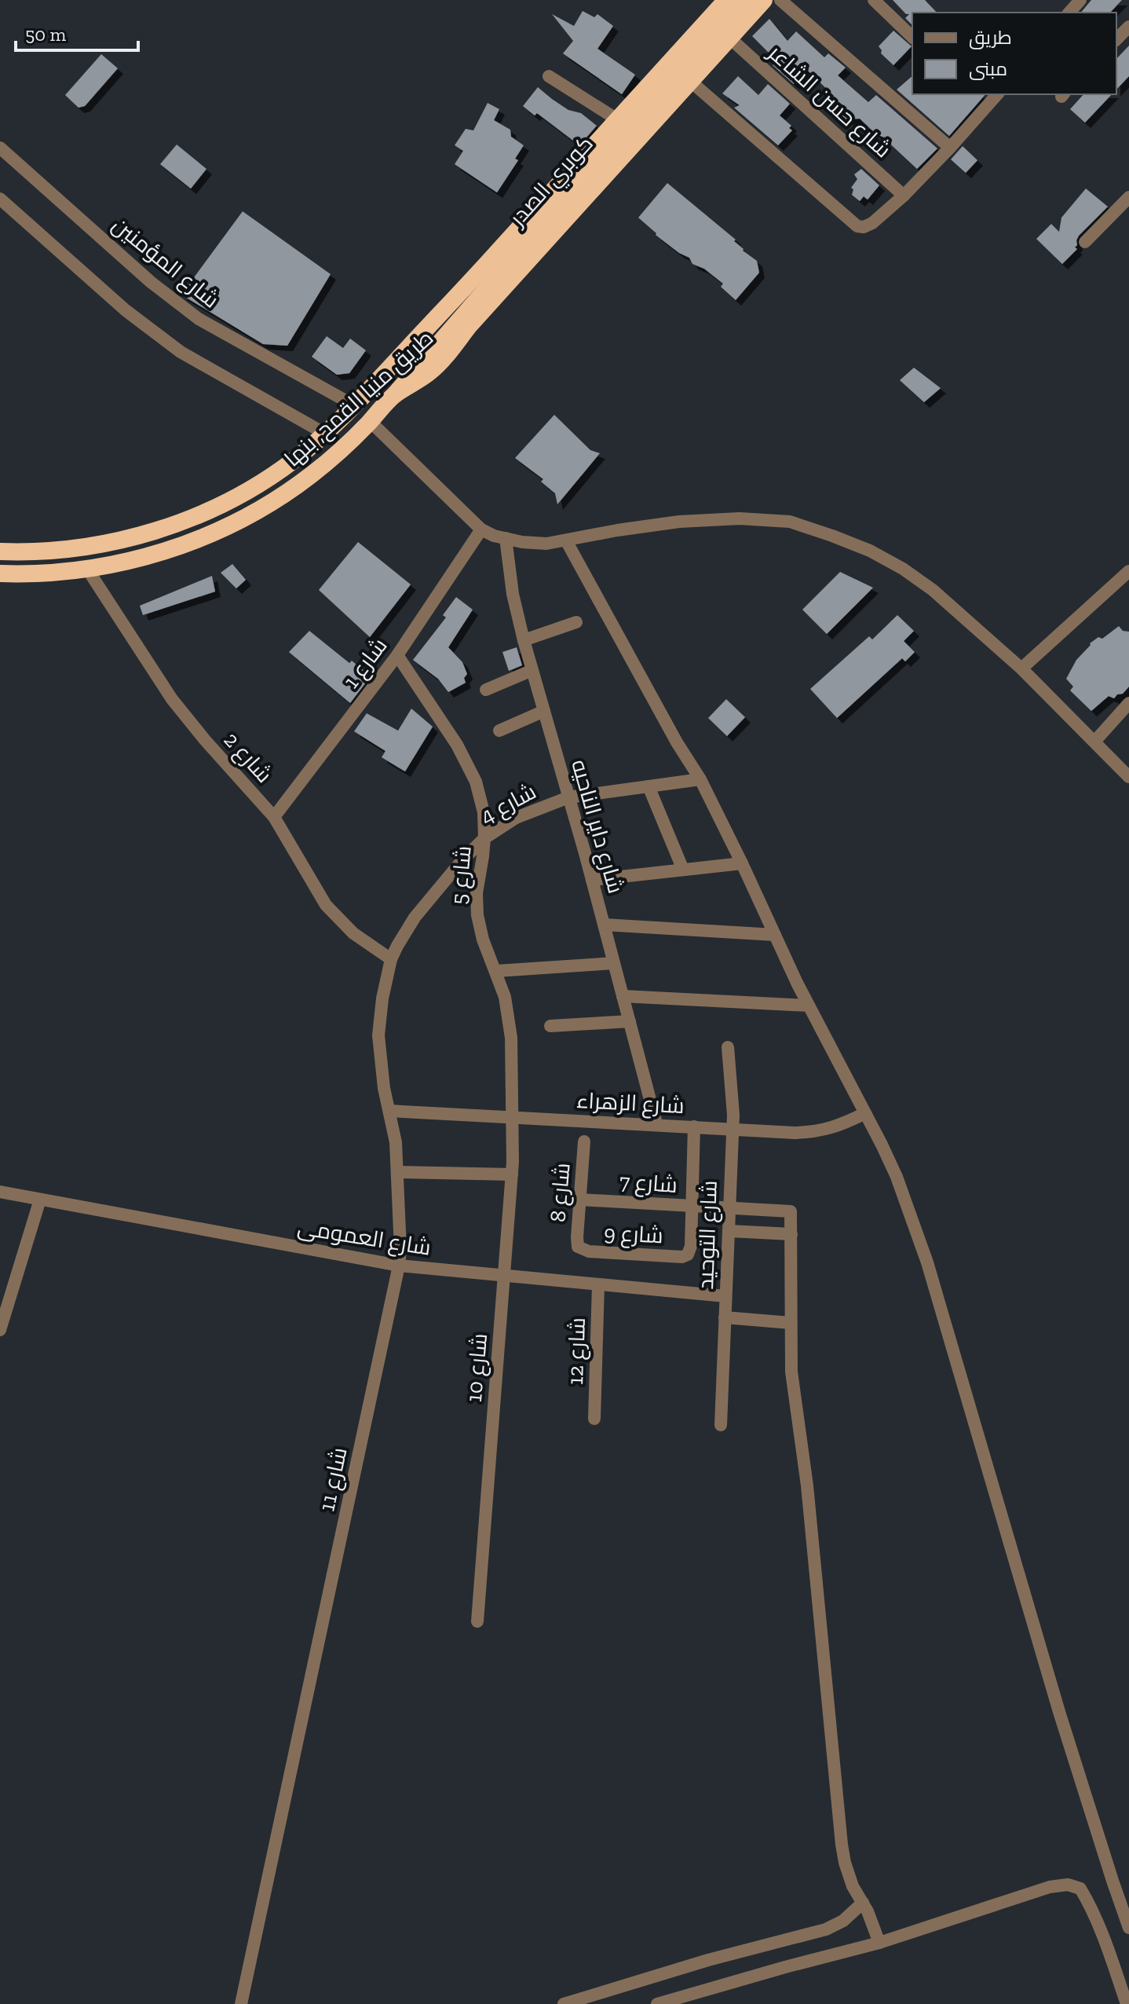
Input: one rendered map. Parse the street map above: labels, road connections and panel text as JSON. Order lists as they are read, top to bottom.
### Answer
{
  "streets": {
    "highway": ["كوبري الصدر", "طريق منيا القمح, بنها"],
    "street": [
      "شارع حسن الشاعر",
      "شارع المؤمنين",
      "شارع 1",
      "شارع 2",
      "شارع 4",
      "شارع داير الناحيه",
      "شارع 5",
      "شارع الزهراء",
      "شارع 7",
      "شارع 8",
      "شارع 9",
      "شارع التوحيد",
      "شارع العمومى",
      "شارع 12",
      "شارع 10",
      "شارع 11"
    ]
  },
  "crossings": [
    ["شارع حسن الشاعر", "طريق منيا القمح, بنها"],
    ["كوبري الصدر", "طريق منيا القمح, بنها"],
    ["شارع المؤمنين", "طريق منيا القمح, بنها"],
    ["طريق منيا القمح, بنها", "شارع 2"],
    ["شارع 1", "شارع 2"],
    ["شارع 1", "شارع 5"],
    ["شارع 2", "شارع 4"],
    ["شارع 2", "شارع 11"],
    ["شارع 4", "شارع داير الناحيه"],
    ["شارع 4", "شارع 5"],
    ["شارع 4", "شارع 11"],
    ["شارع داير الناحيه", "شارع الزهراء"],
    ["شارع 5", "شارع الزهراء"],
    ["شارع 5", "شارع 10"],
    ["شارع الزهراء", "شارع التوحيد"],
    ["شارع الزهراء", "شارع 10"],
    ["شارع الزهراء", "شارع 11"],
    ["شارع 7", "شارع 8"],
    ["شارع 7", "شارع 9"],
    ["شارع 7", "شارع التوحيد"],
    ["شارع 8", "شارع 9"],
    ["شارع التوحيد", "شارع العمومى"],
    ["شارع العمومى", "شارع 12"],
    ["شارع العمومى", "شارع 10"],
    ["شارع العمومى", "شارع 11"]
  ],
  "legend": ["طريق", "مبنى"],
  "scale_bar": "50 m"
}
